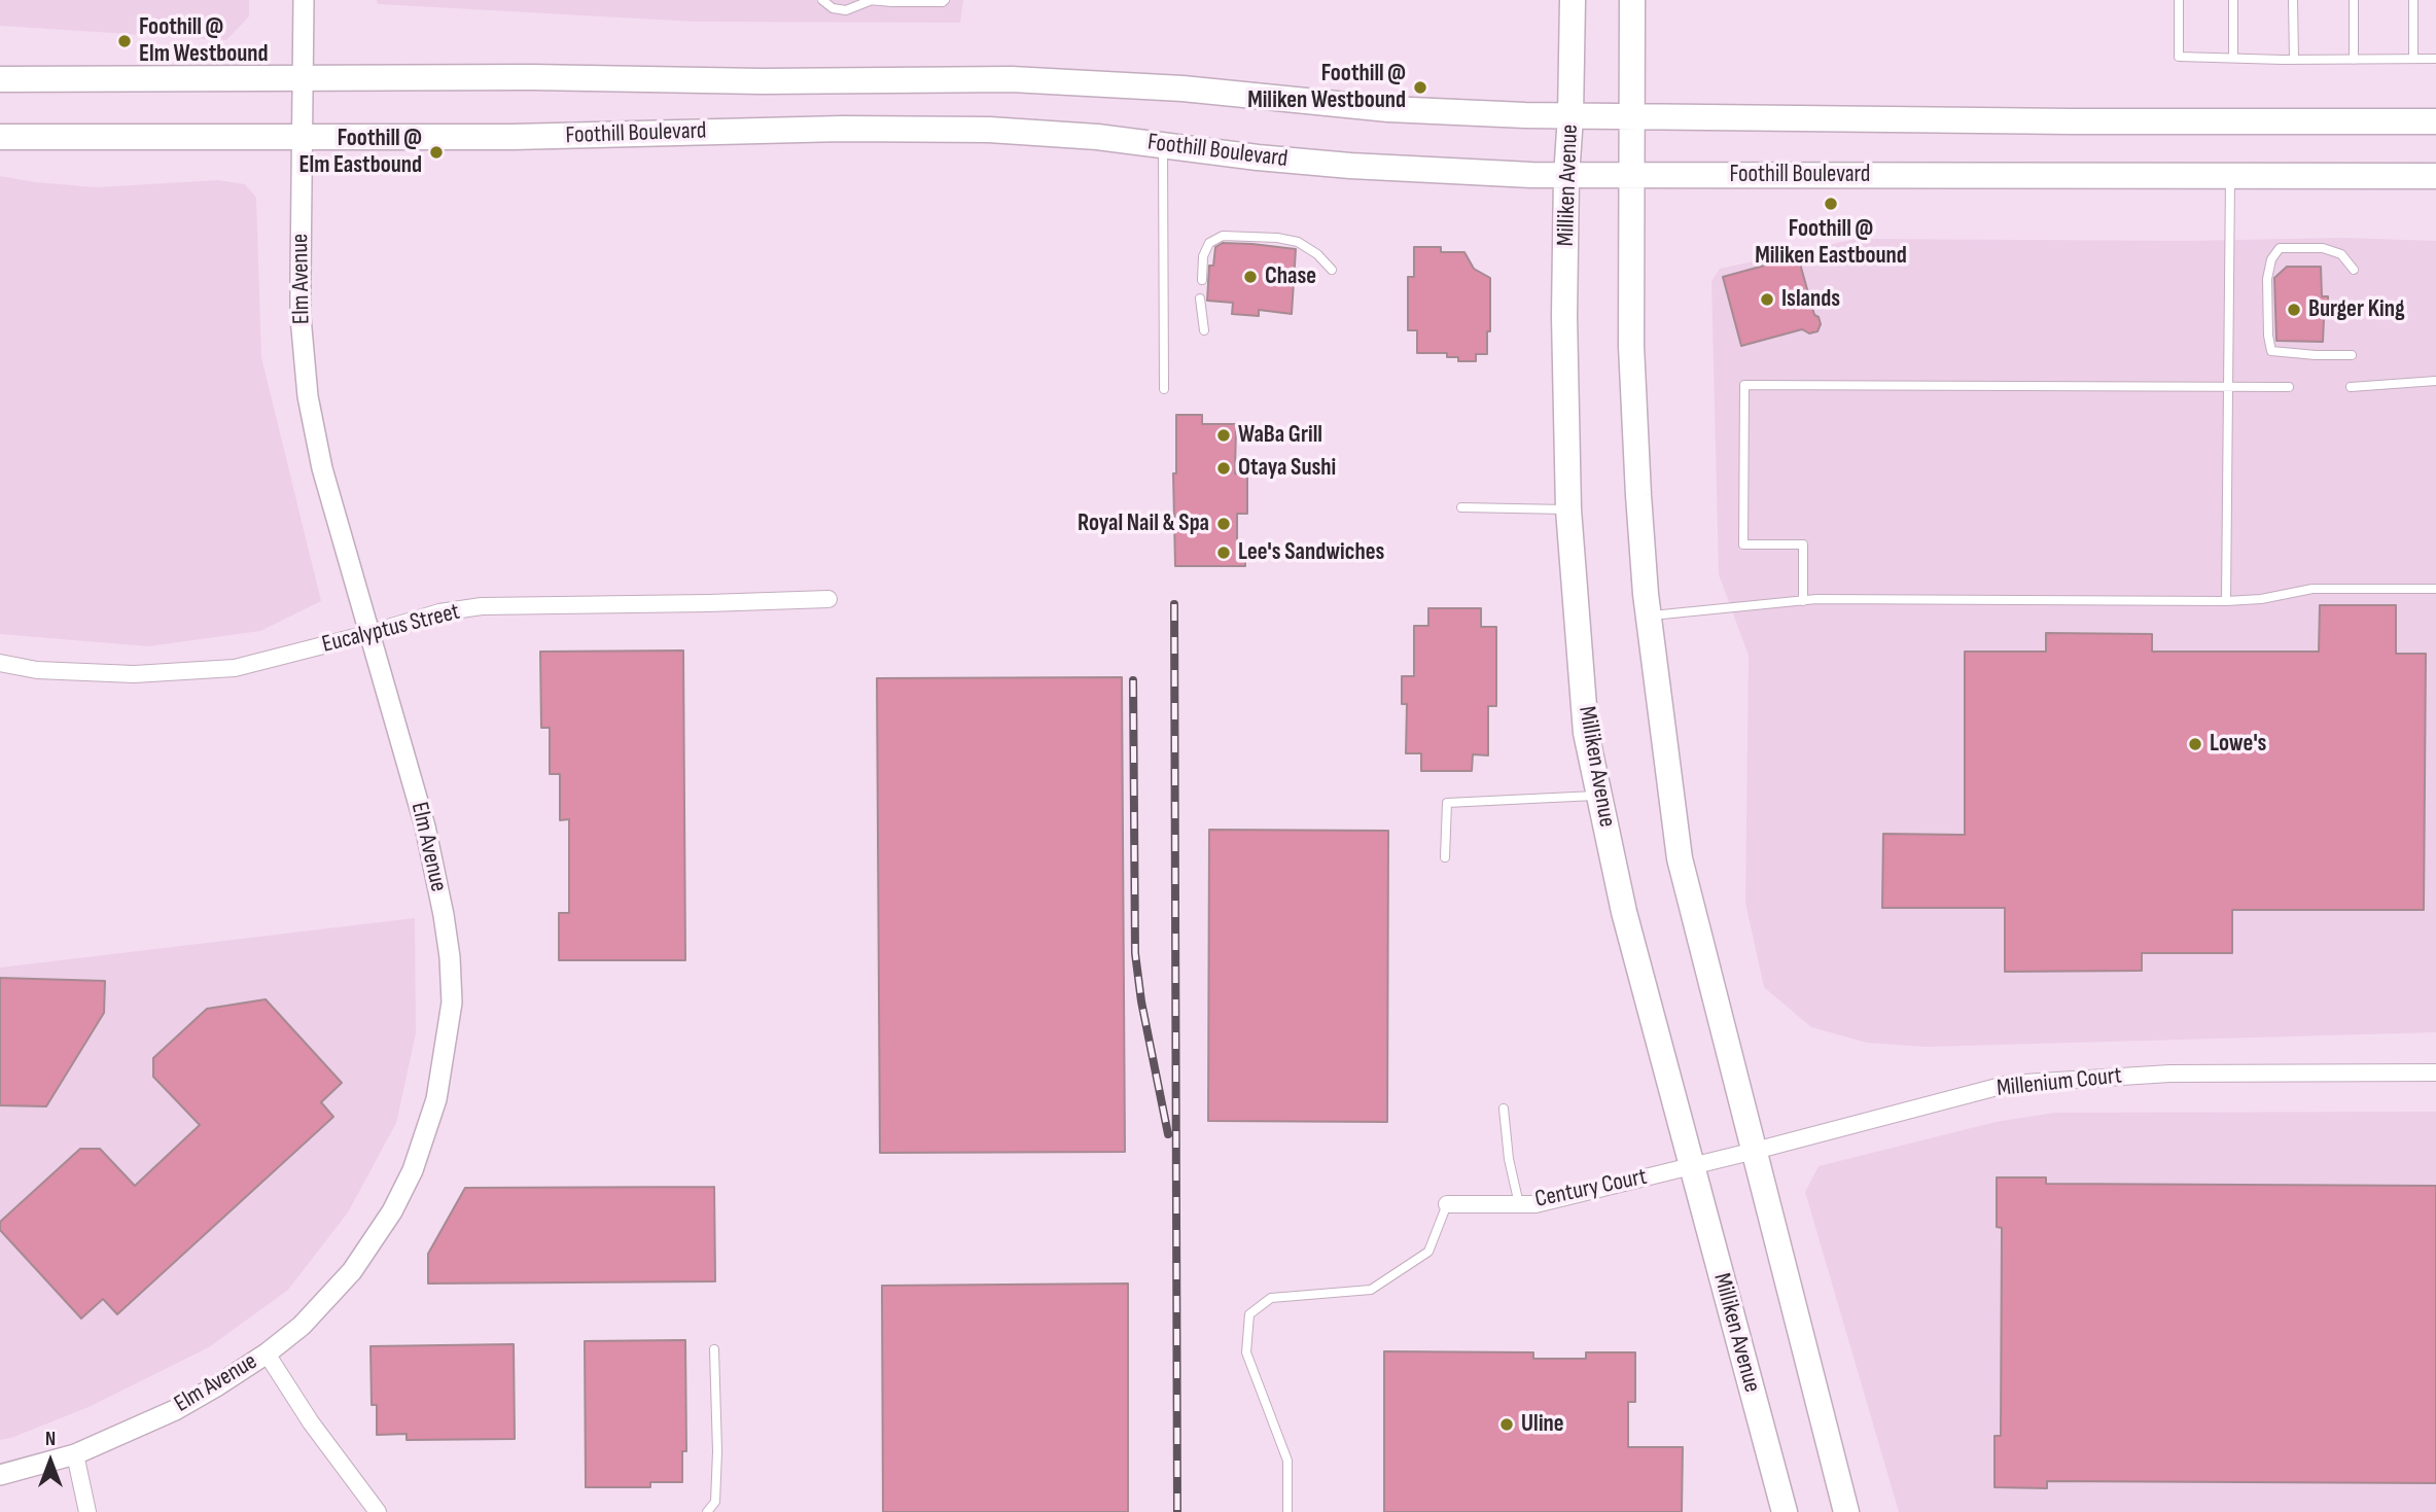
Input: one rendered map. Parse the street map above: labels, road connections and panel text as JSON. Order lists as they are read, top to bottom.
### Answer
{
  "streets": {
    "main road": ["Foothill Boulevard", "Milliken Avenue"],
    "street": [
      "Elm Avenue",
      "Eucalyptus Street",
      "Millenium Court",
      "Century Court"
    ]
  },
  "crossings": [
    ["Foothill Boulevard", "Milliken Avenue"],
    ["Foothill Boulevard", "Elm Avenue"],
    ["Milliken Avenue", "Millenium Court"],
    ["Milliken Avenue", "Century Court"],
    ["Elm Avenue", "Eucalyptus Street"],
    ["Millenium Court", "Century Court"]
  ],
  "places": [
    "Foothill @ Elm Westbound",
    "Foothill @ Miliken Westbound",
    "Foothill @ Elm Eastbound",
    "Foothill @ Miliken Eastbound",
    "Chase",
    "Islands",
    "Burger King",
    "WaBa Grill",
    "Otaya Sushi",
    "Royal Nail & Spa",
    "Lee's Sandwiches",
    "Lowe's",
    "Uline"
  ],
  "north": "top"
}
